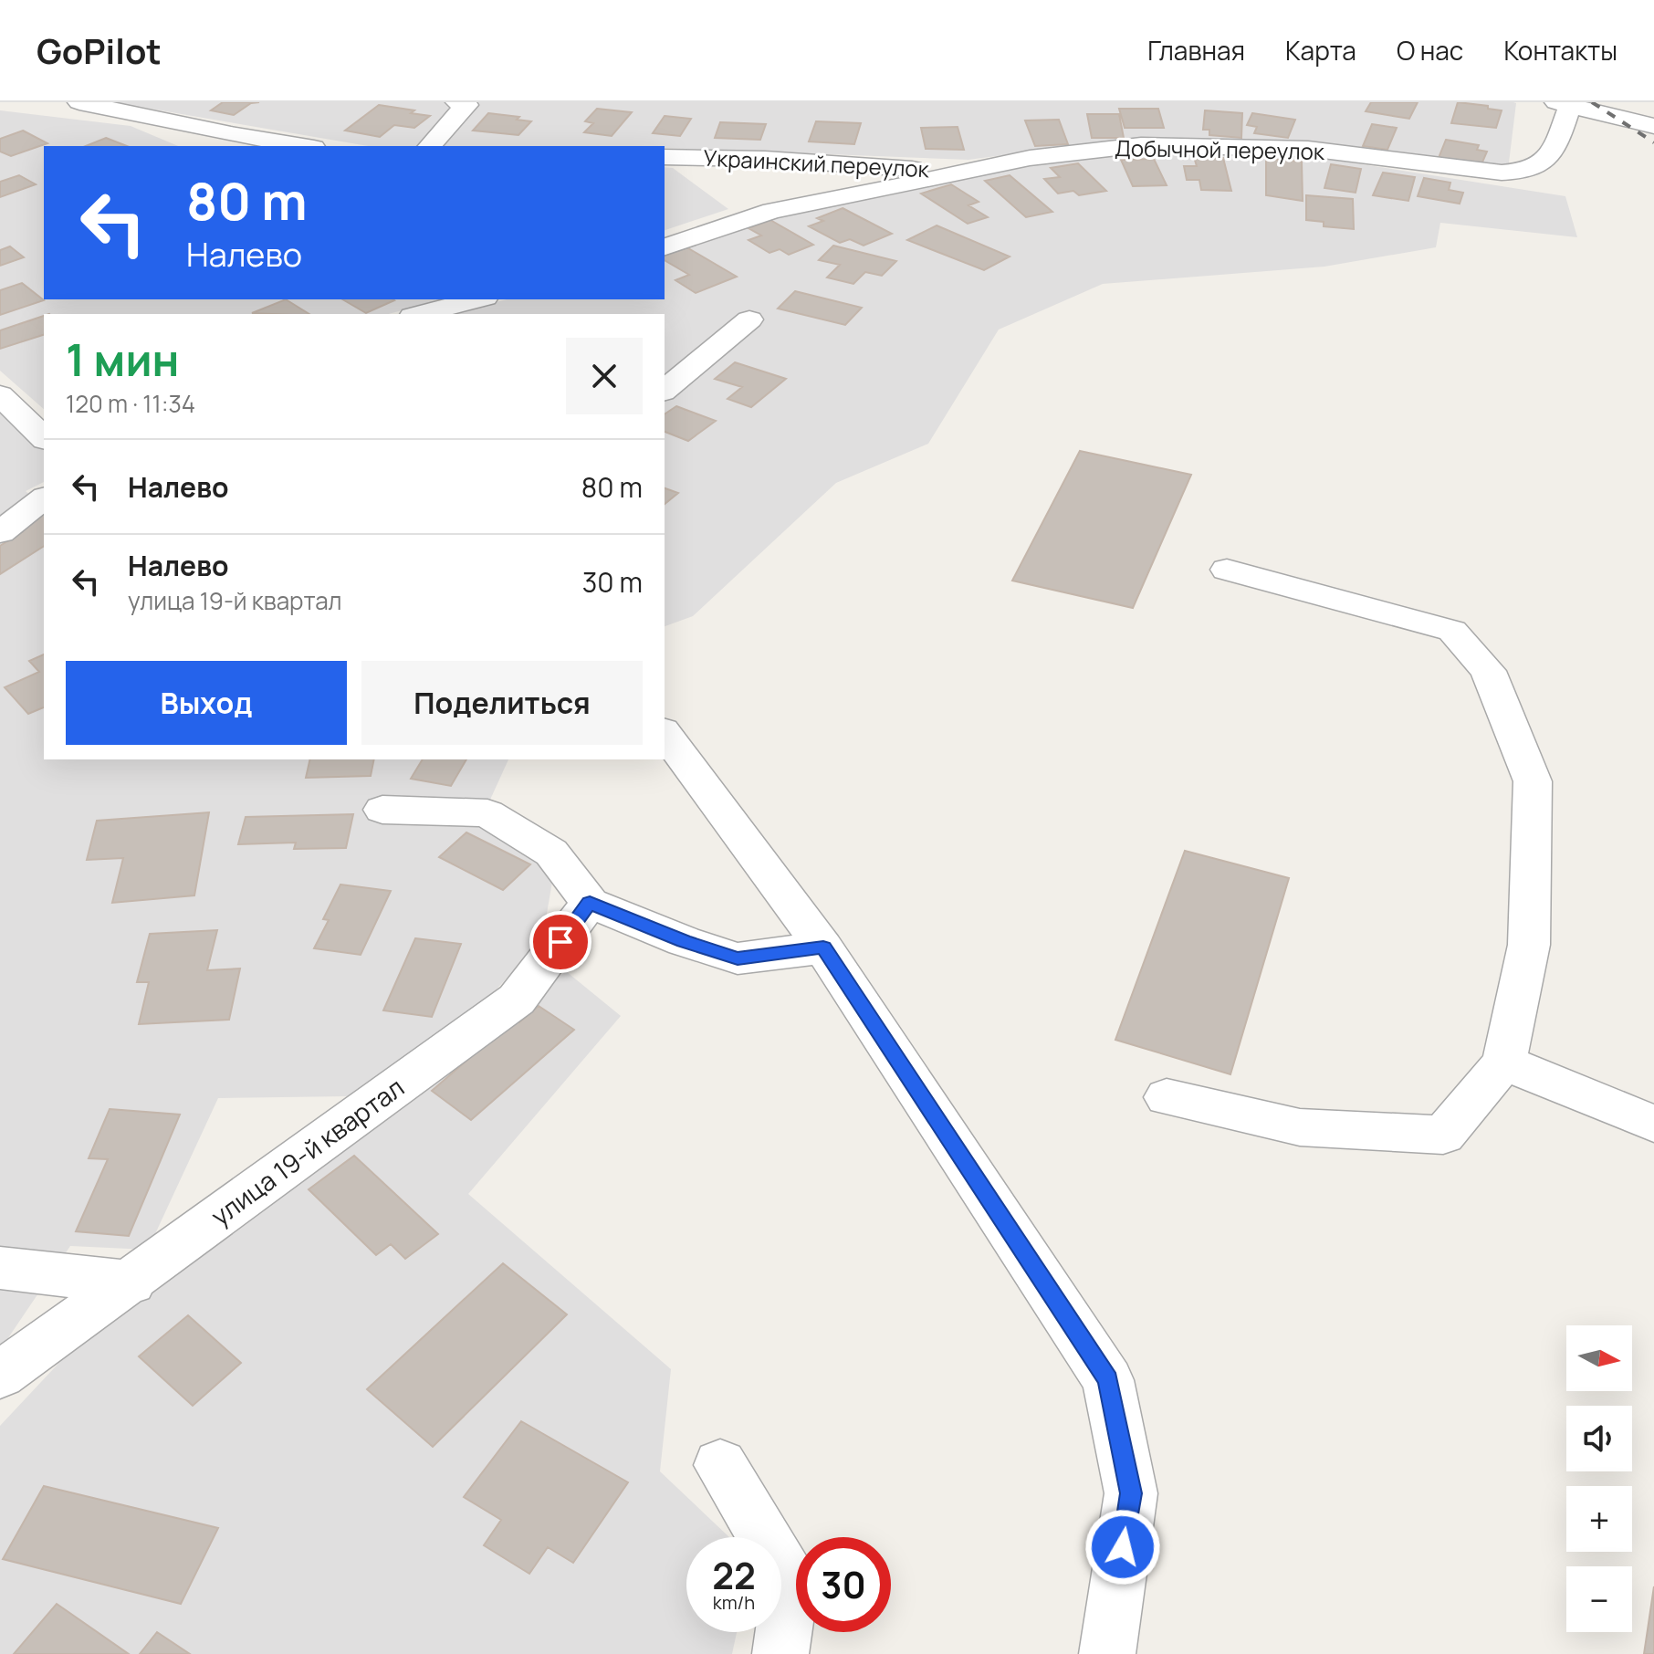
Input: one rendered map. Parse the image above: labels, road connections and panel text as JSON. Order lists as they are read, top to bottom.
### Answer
{
  "streets": {
    "street": ["Добычной переулок", "Украинский переулок", "улица 19-й квартал"]
  },
  "crossings": [
    ["Добычной переулок", "Украинский переулок"]
  ],
  "north": "right",
  "page": {
    "header": "GoPilot",
    "nav": [
      "Главная",
      "Карта",
      "О нас",
      "Контакты"
    ],
    "turn": ["80 m", "Налево"],
    "heading": ["1 мин", "120 m · 11:34"],
    "list": [
      {
        "name": "Налево",
        "value": "80 m"
      },
      {
        "name": "Налево",
        "note": "улица 19-й квартал",
        "value": "30 m"
      }
    ],
    "buttons": ["Выход", "Поделиться"],
    "map_buttons": ["+", "−"],
    "speed": "22 km/h",
    "limit": "30"
  }
}
